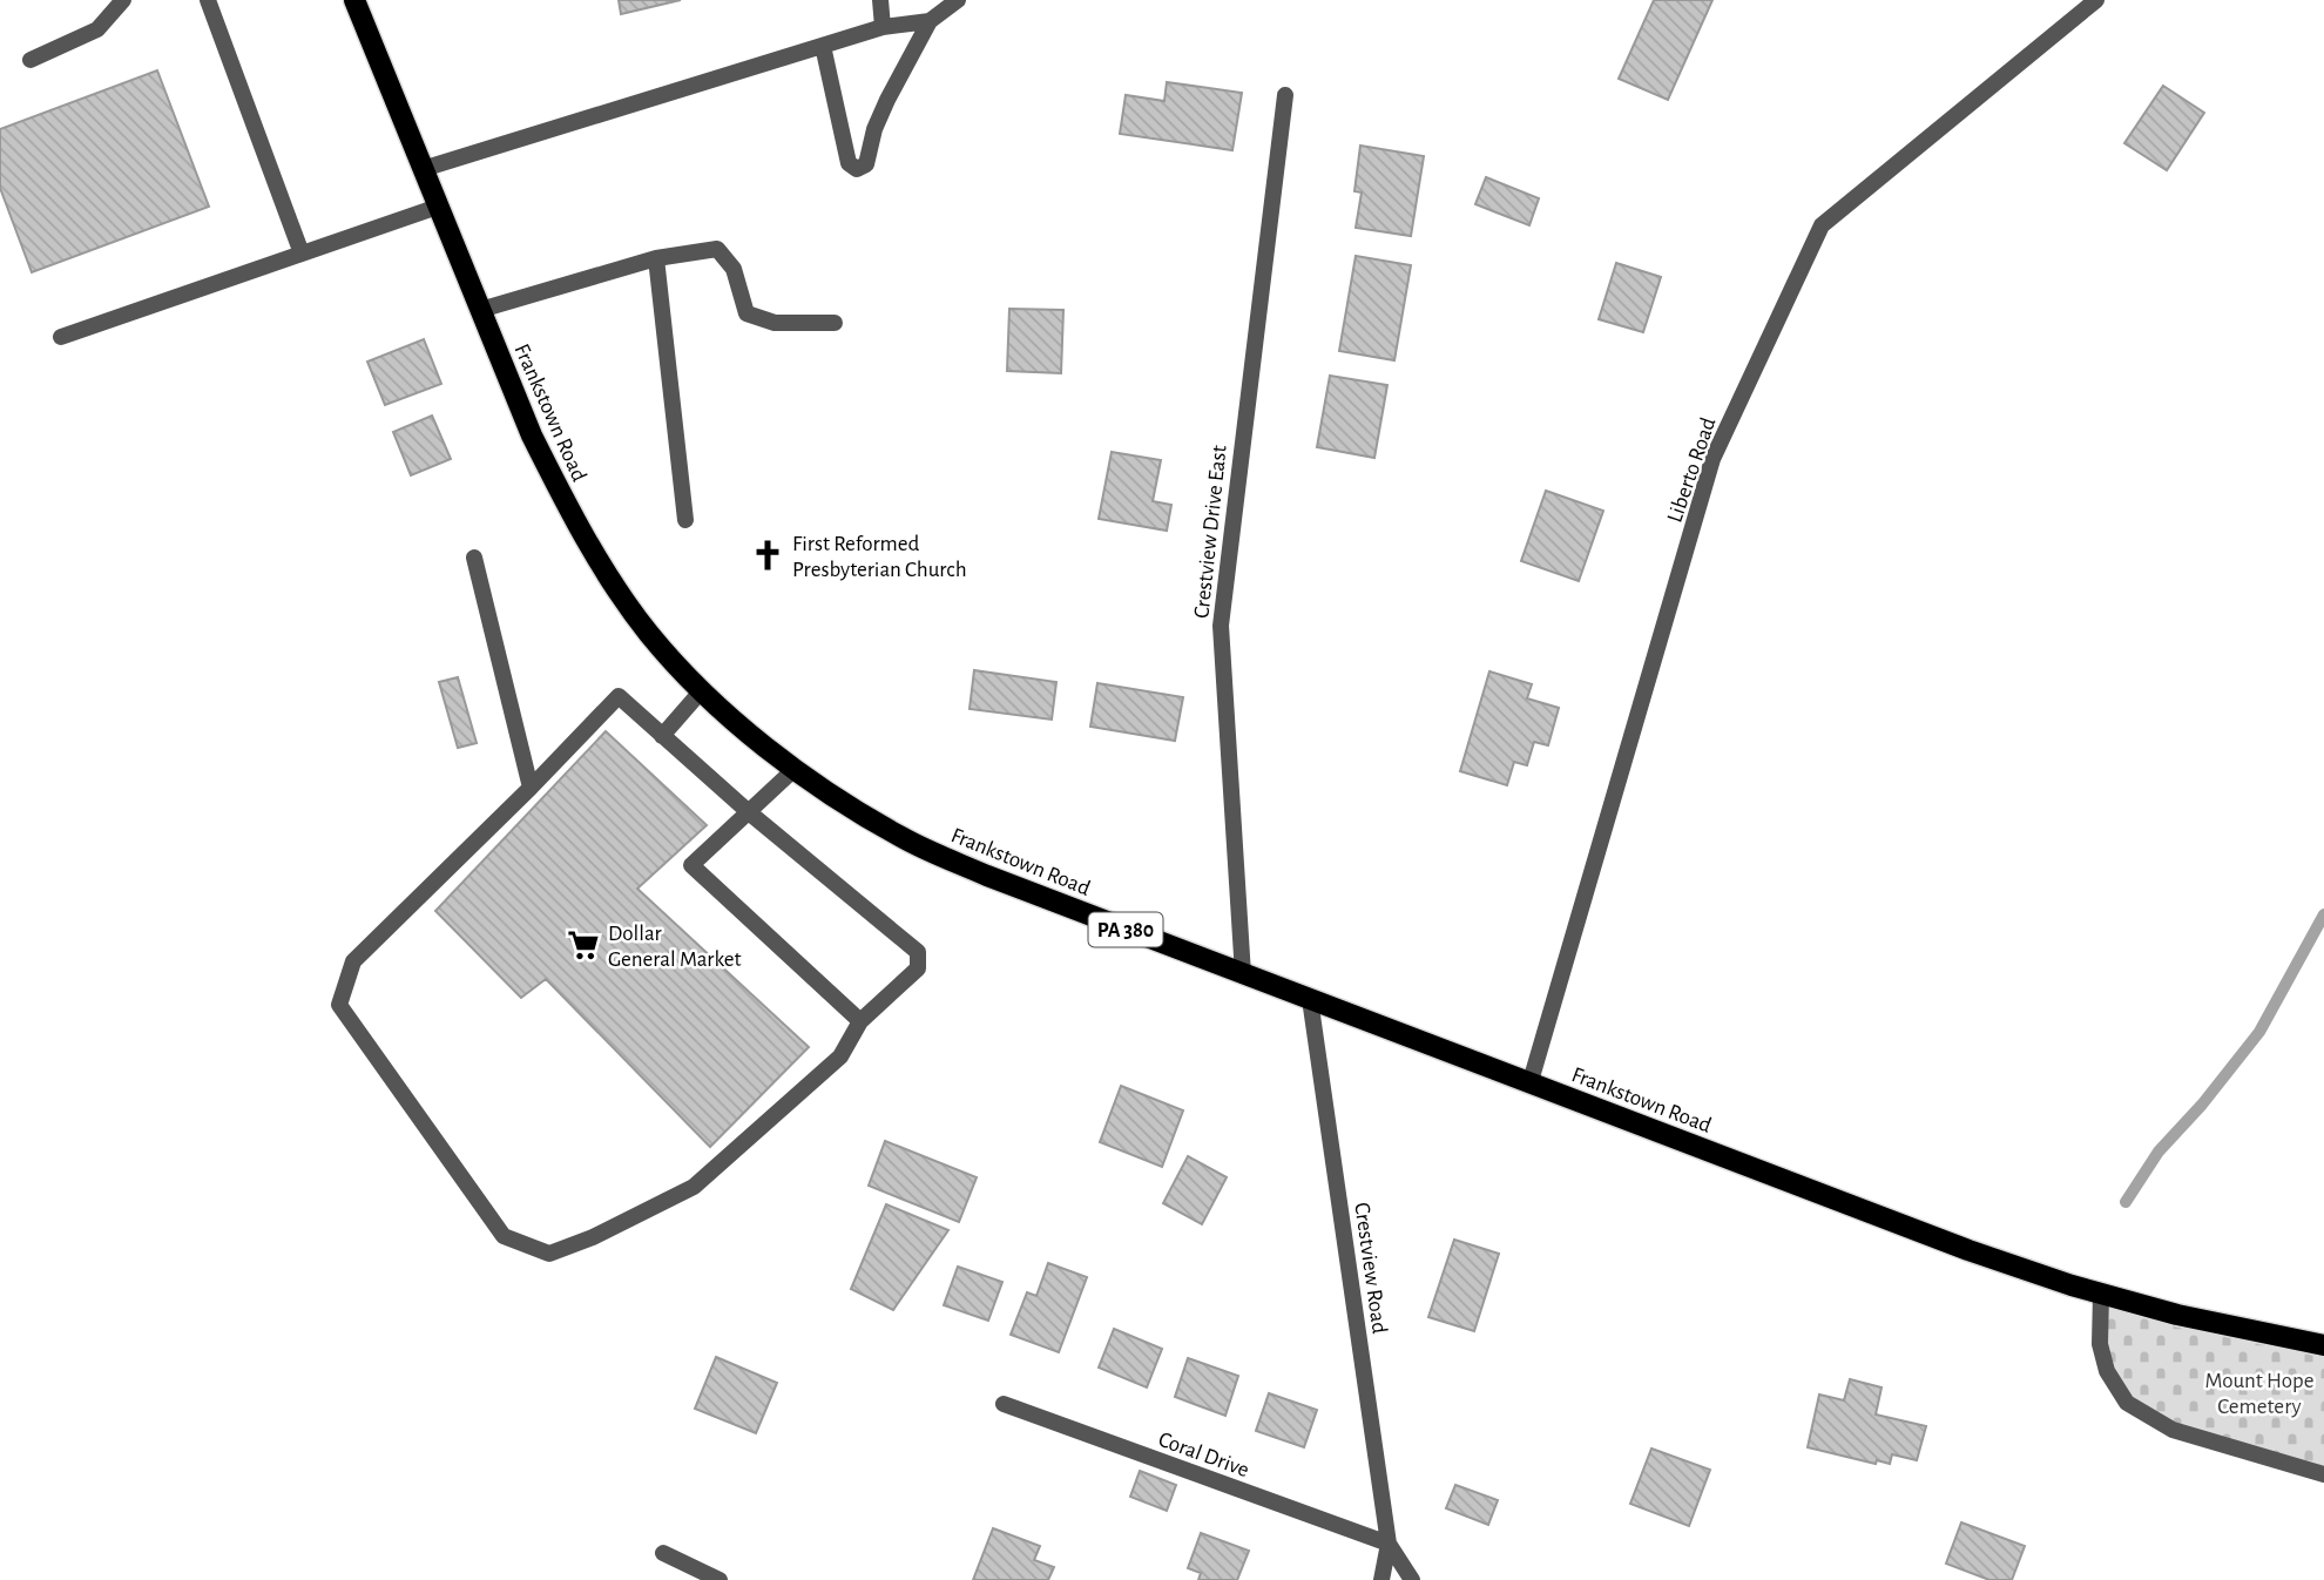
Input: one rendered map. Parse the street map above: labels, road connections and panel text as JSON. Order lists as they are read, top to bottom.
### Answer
{
  "streets": {
    "main road": ["Frankstown Road", "PA 380"],
    "street": [
      "Liberto Road",
      "Crestview Drive East",
      "Crestview Road",
      "Coral Drive"
    ]
  },
  "crossings": [
    ["Frankstown Road", "Liberto Road"],
    ["Frankstown Road", "Crestview Drive East"],
    ["Frankstown Road", "Crestview Road"],
    ["Crestview Road", "Coral Drive"]
  ],
  "parks": ["Mount Hope Cemetery"],
  "places": {
    "church": ["First Reformed Presbyterian Church"],
    "supermarket": ["Dollar General Market"]
  }
}
